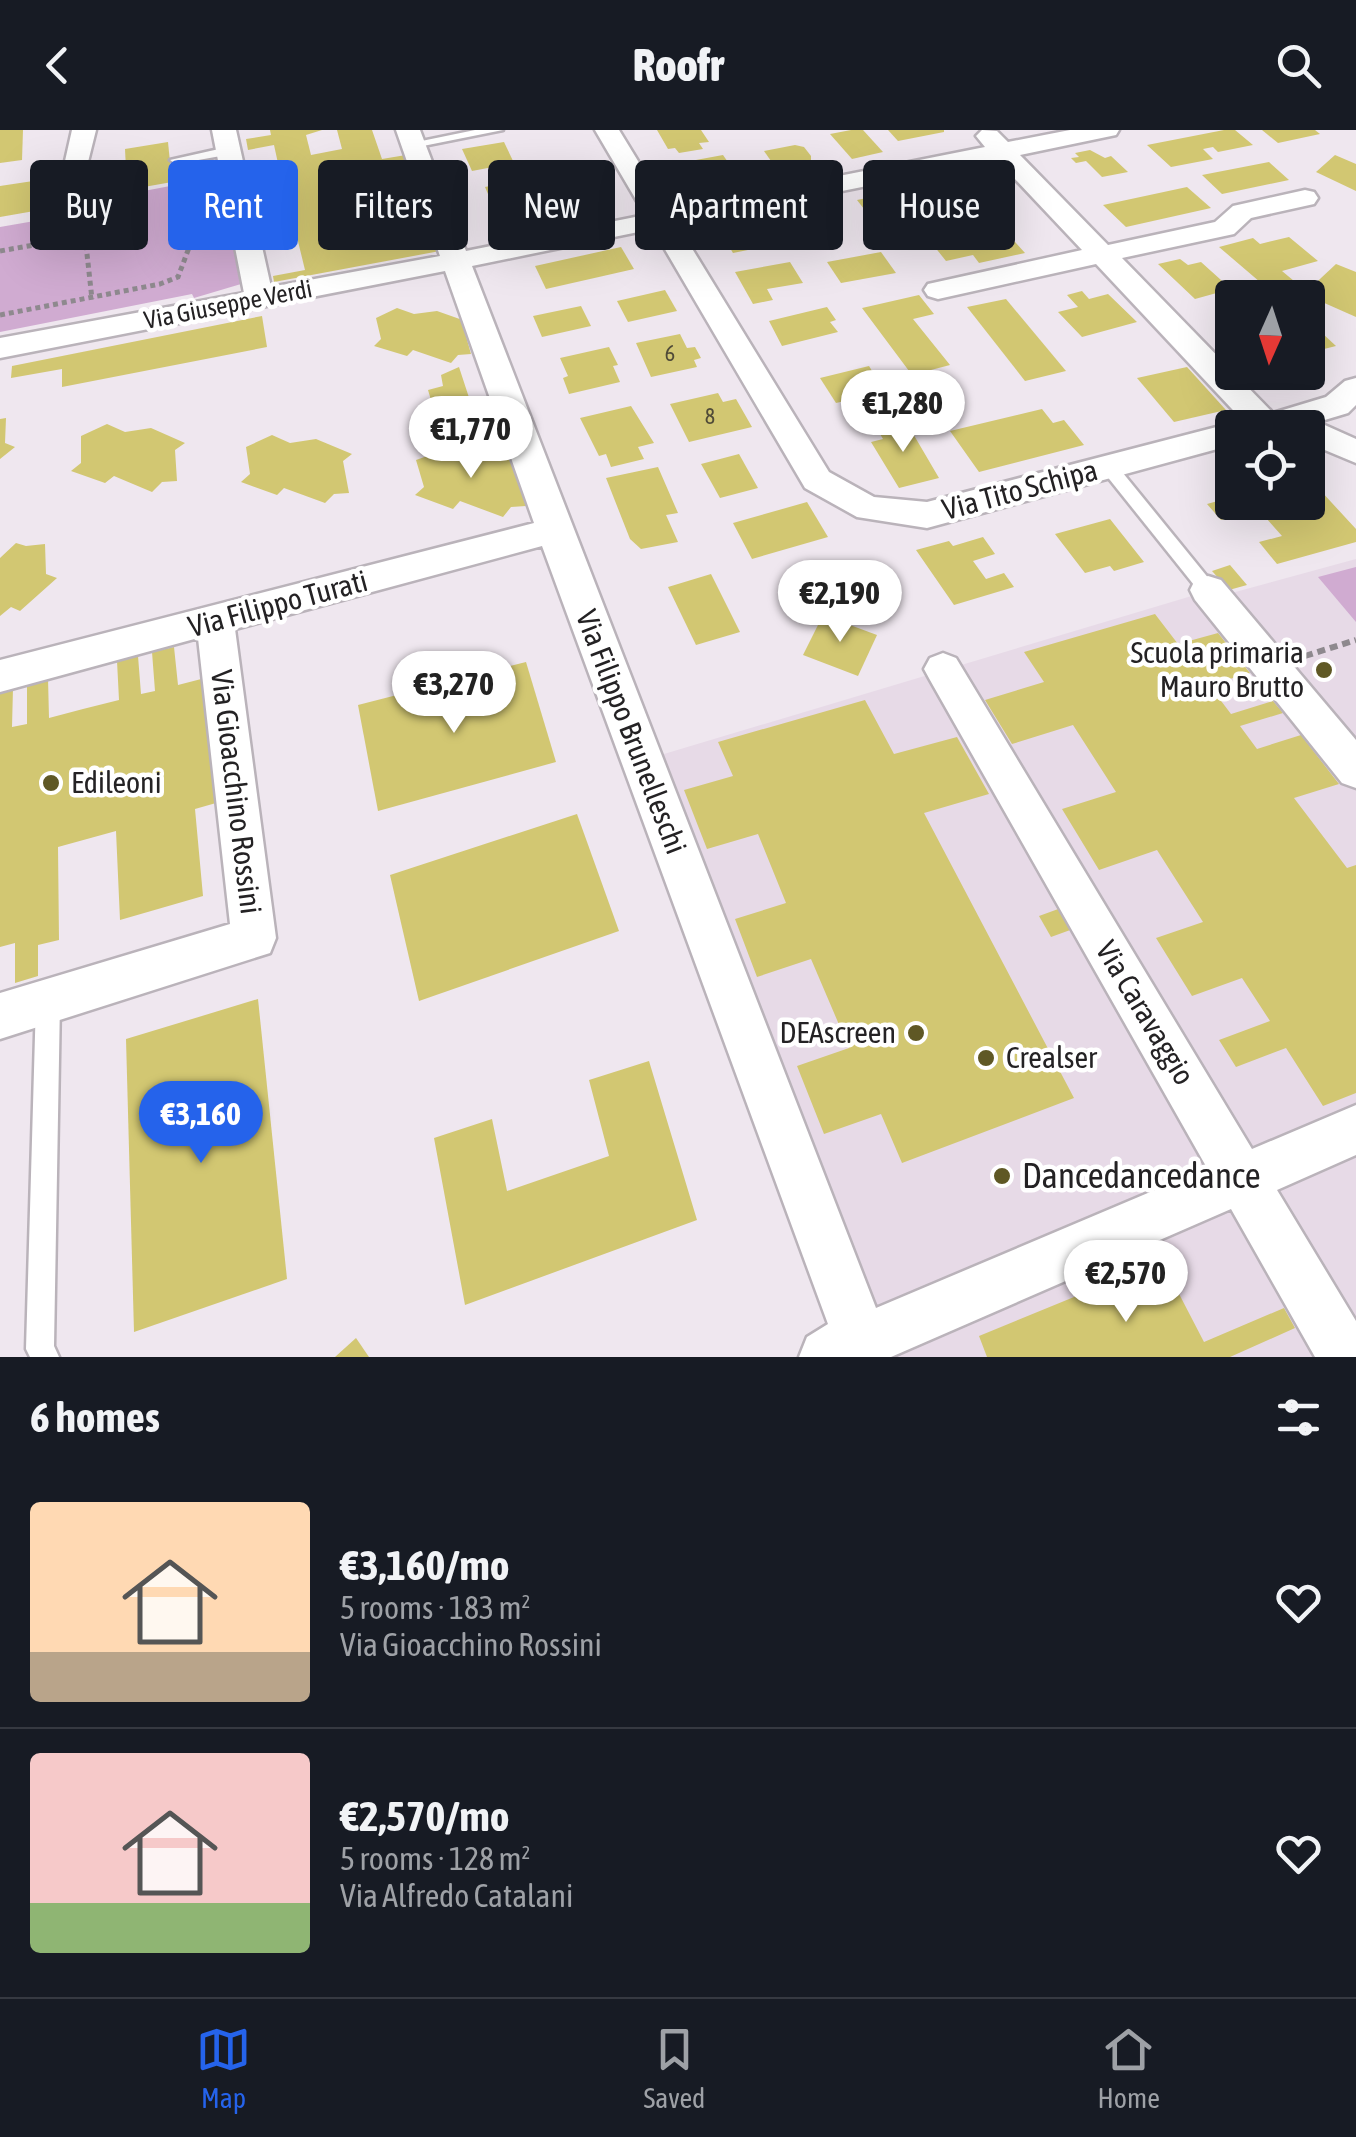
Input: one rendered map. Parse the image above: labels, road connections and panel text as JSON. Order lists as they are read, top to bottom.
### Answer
{
  "streets": {
    "street": [
      "Via Giuseppe Verdi",
      "Via Tito Schipa",
      "Via Filippo Turati",
      "Via Filippo Brunelleschi",
      "Via Gioacchino Rossini",
      "Via Caravaggio"
    ]
  },
  "crossings": [
    ["Via Giuseppe Verdi", "Via Filippo Brunelleschi"],
    ["Via Filippo Turati", "Via Filippo Brunelleschi"],
    ["Via Filippo Turati", "Via Gioacchino Rossini"]
  ],
  "places": [
    "Scuola primaria Mauro Brutto",
    "Edileoni",
    "DEAscreen",
    "Crealser",
    "Dancedancedance"
  ],
  "house_numbers": ["6", "8"],
  "north": "bottom",
  "page": {
    "header": "Roofr",
    "chip": [
      "Buy",
      "Rent",
      "Filters",
      "New",
      "Apartment",
      "House"
    ],
    "price": [
      "€1,280",
      "€1,770",
      "€2,190",
      "€3,270",
      "€3,160",
      "€2,570"
    ],
    "heading": "6 homes",
    "list": [
      {
        "name": "€3,160/mo",
        "note": "5 rooms · 183 m² · Via Gioacchino Rossini"
      },
      {
        "name": "€2,570/mo",
        "note": "5 rooms · 128 m² · Via Alfredo Catalani"
      }
    ],
    "tabs": ["Map", "Saved", "Home"]
  }
}
